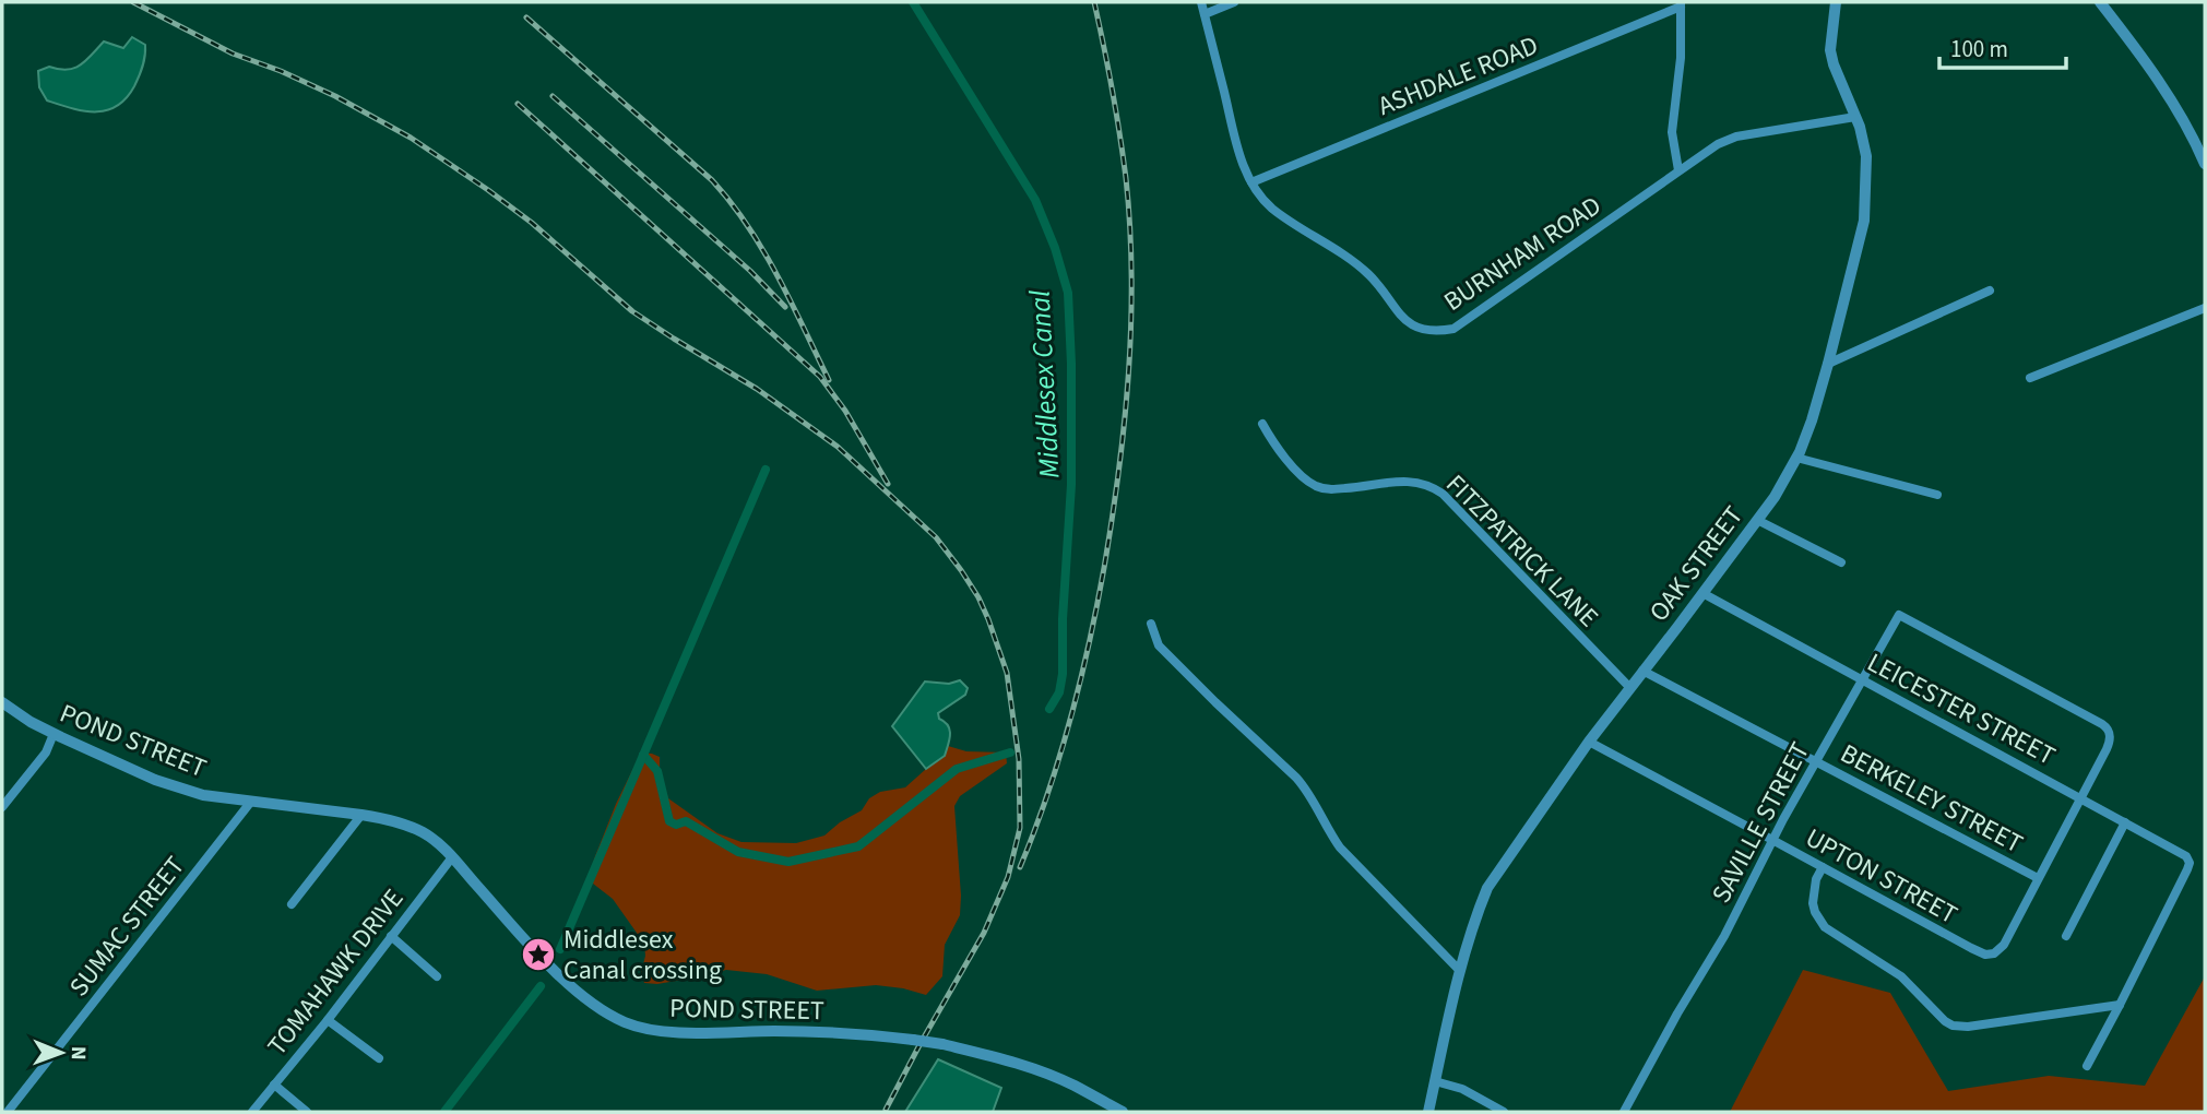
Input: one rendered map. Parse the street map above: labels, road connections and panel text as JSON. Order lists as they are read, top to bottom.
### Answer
{
  "streets": {
    "street": [
      "ASHDALE ROAD",
      "BURNHAM ROAD",
      "FITZPATRICK LANE",
      "OAK STREET",
      "LEICESTER STREET",
      "POND STREET",
      "BERKELEY STREET",
      "SAVILLE STREET",
      "UPTON STREET",
      "SUMAC STREET",
      "TOMAHAWK DRIVE"
    ]
  },
  "crossings": [
    ["ASHDALE ROAD", "BURNHAM ROAD"],
    ["BURNHAM ROAD", "OAK STREET"],
    ["FITZPATRICK LANE", "OAK STREET"],
    ["OAK STREET", "LEICESTER STREET"],
    ["OAK STREET", "BERKELEY STREET"],
    ["OAK STREET", "UPTON STREET"],
    ["LEICESTER STREET", "SAVILLE STREET"],
    ["POND STREET", "SUMAC STREET"],
    ["POND STREET", "TOMAHAWK DRIVE"],
    ["BERKELEY STREET", "SAVILLE STREET"],
    ["BERKELEY STREET", "UPTON STREET"],
    ["SAVILLE STREET", "UPTON STREET"]
  ],
  "water": ["Middlesex Canal"],
  "places": {
    "place": ["Middlesex Canal crossing"]
  },
  "scale_bar": "100 m",
  "north": "right"
}
